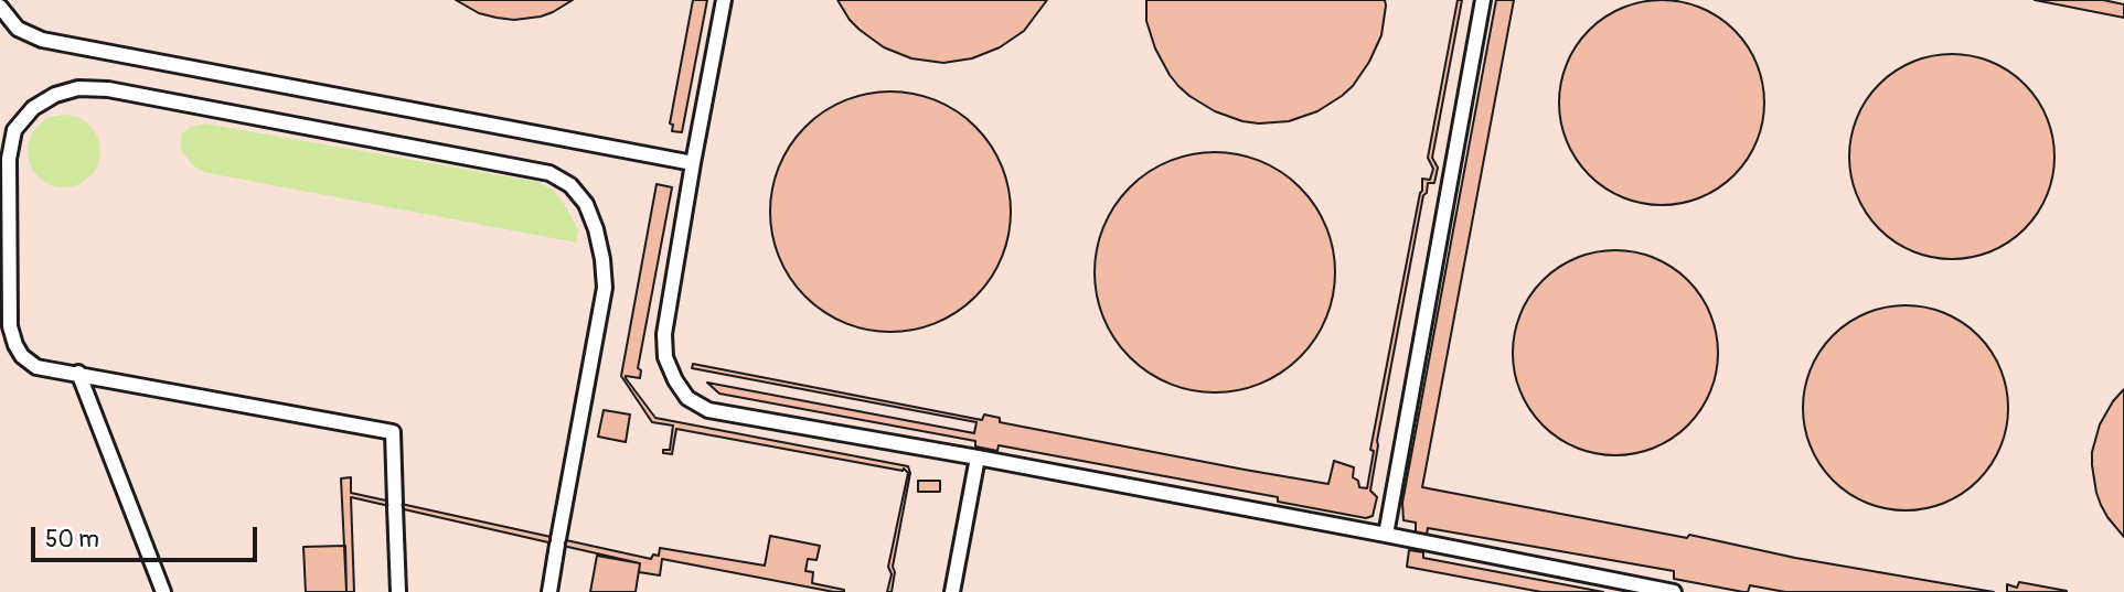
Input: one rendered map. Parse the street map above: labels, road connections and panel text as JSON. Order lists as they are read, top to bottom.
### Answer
{
  "scale_bar": "50 m"
}
